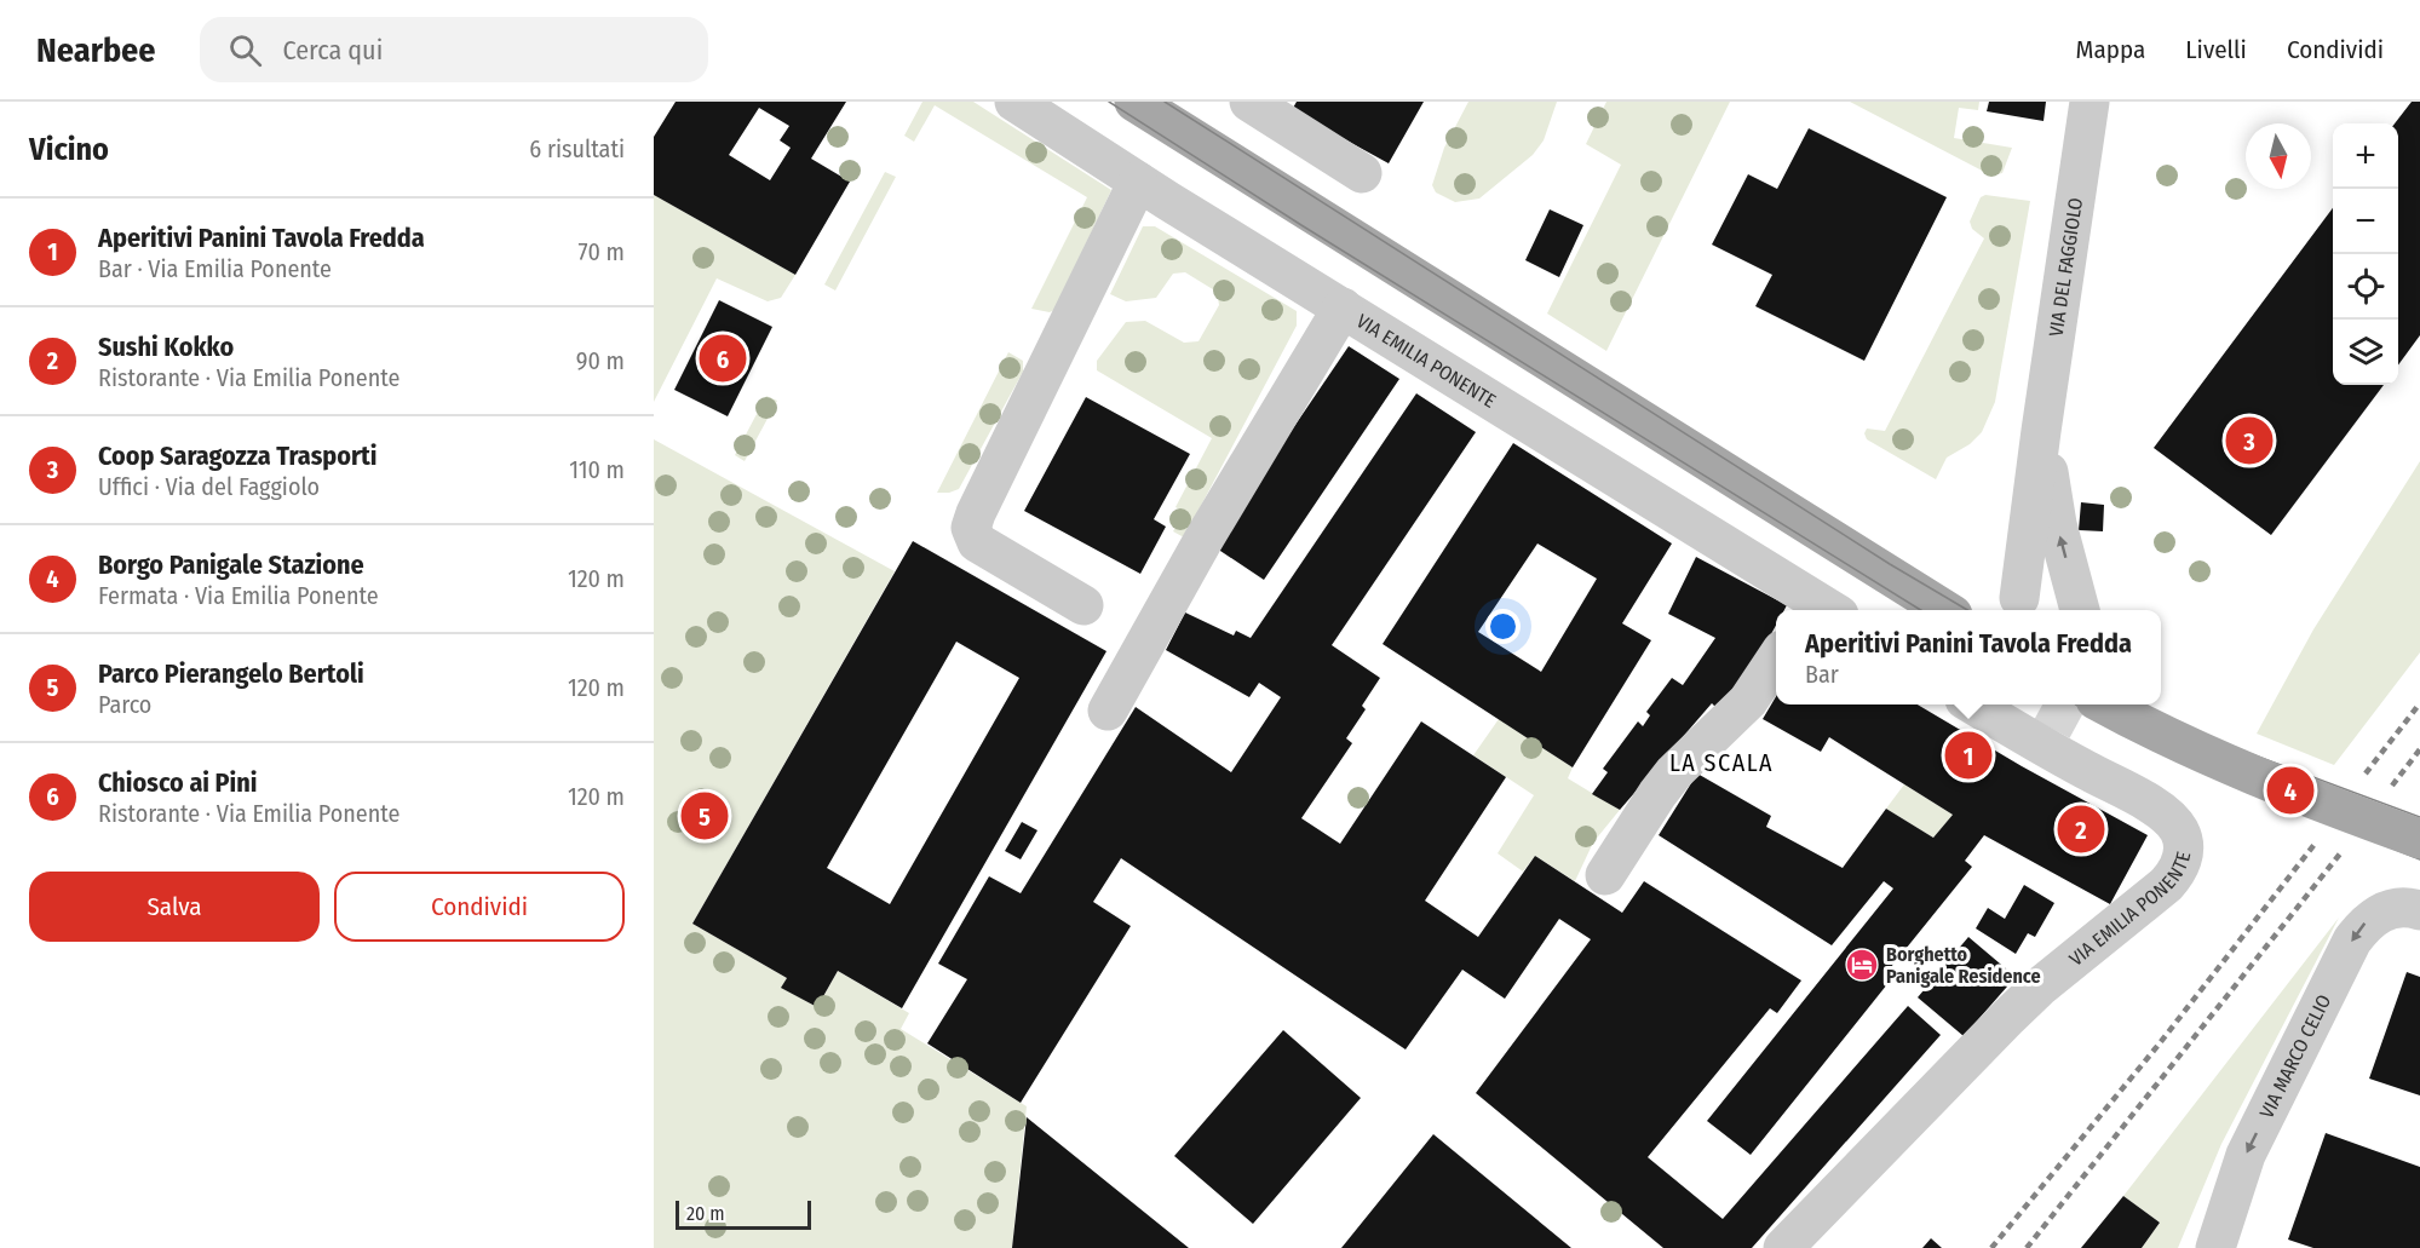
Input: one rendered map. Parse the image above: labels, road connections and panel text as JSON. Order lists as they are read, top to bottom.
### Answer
{
  "streets": {
    "street": ["VIA DEL FAGGIOLO", "VIA EMILIA PONENTE", "VIA MARCO CELIO"]
  },
  "one_way": ["VIA MARCO CELIO"],
  "districts": ["LA SCALA"],
  "places": {
    "hotel": ["Borghetto Panigale Residence"]
  },
  "scale_bar": "20 m",
  "north": "bottom",
  "page": {
    "header": "Nearbee",
    "search": "Cerca qui",
    "nav": ["Mappa", "Livelli", "Condividi"],
    "heading": ["Vicino", "6 risultati"],
    "map_buttons": ["+", "−"],
    "list": [
      {
        "mark": "1",
        "name": "Aperitivi Panini Tavola Fredda",
        "note": "Bar · Via Emilia Ponente",
        "value": "70 m"
      },
      {
        "mark": "2",
        "name": "Sushi Kokko",
        "note": "Ristorante · Via Emilia Ponente",
        "value": "90 m"
      },
      {
        "mark": "3",
        "name": "Coop Saragozza Trasporti",
        "note": "Uffici · Via del Faggiolo",
        "value": "110 m"
      },
      {
        "mark": "4",
        "name": "Borgo Panigale Stazione",
        "note": "Fermata · Via Emilia Ponente",
        "value": "120 m"
      },
      {
        "mark": "5",
        "name": "Parco Pierangelo Bertoli",
        "note": "Parco",
        "value": "120 m"
      },
      {
        "mark": "6",
        "name": "Chiosco ai Pini",
        "note": "Ristorante · Via Emilia Ponente",
        "value": "120 m"
      }
    ],
    "pins": [
      "6",
      "3",
      "1",
      "4",
      "5",
      "2"
    ],
    "popup": ["Aperitivi Panini Tavola Fredda", "Bar"],
    "buttons": ["Salva", "Condividi"],
    "scale": "20 m"
  }
}
